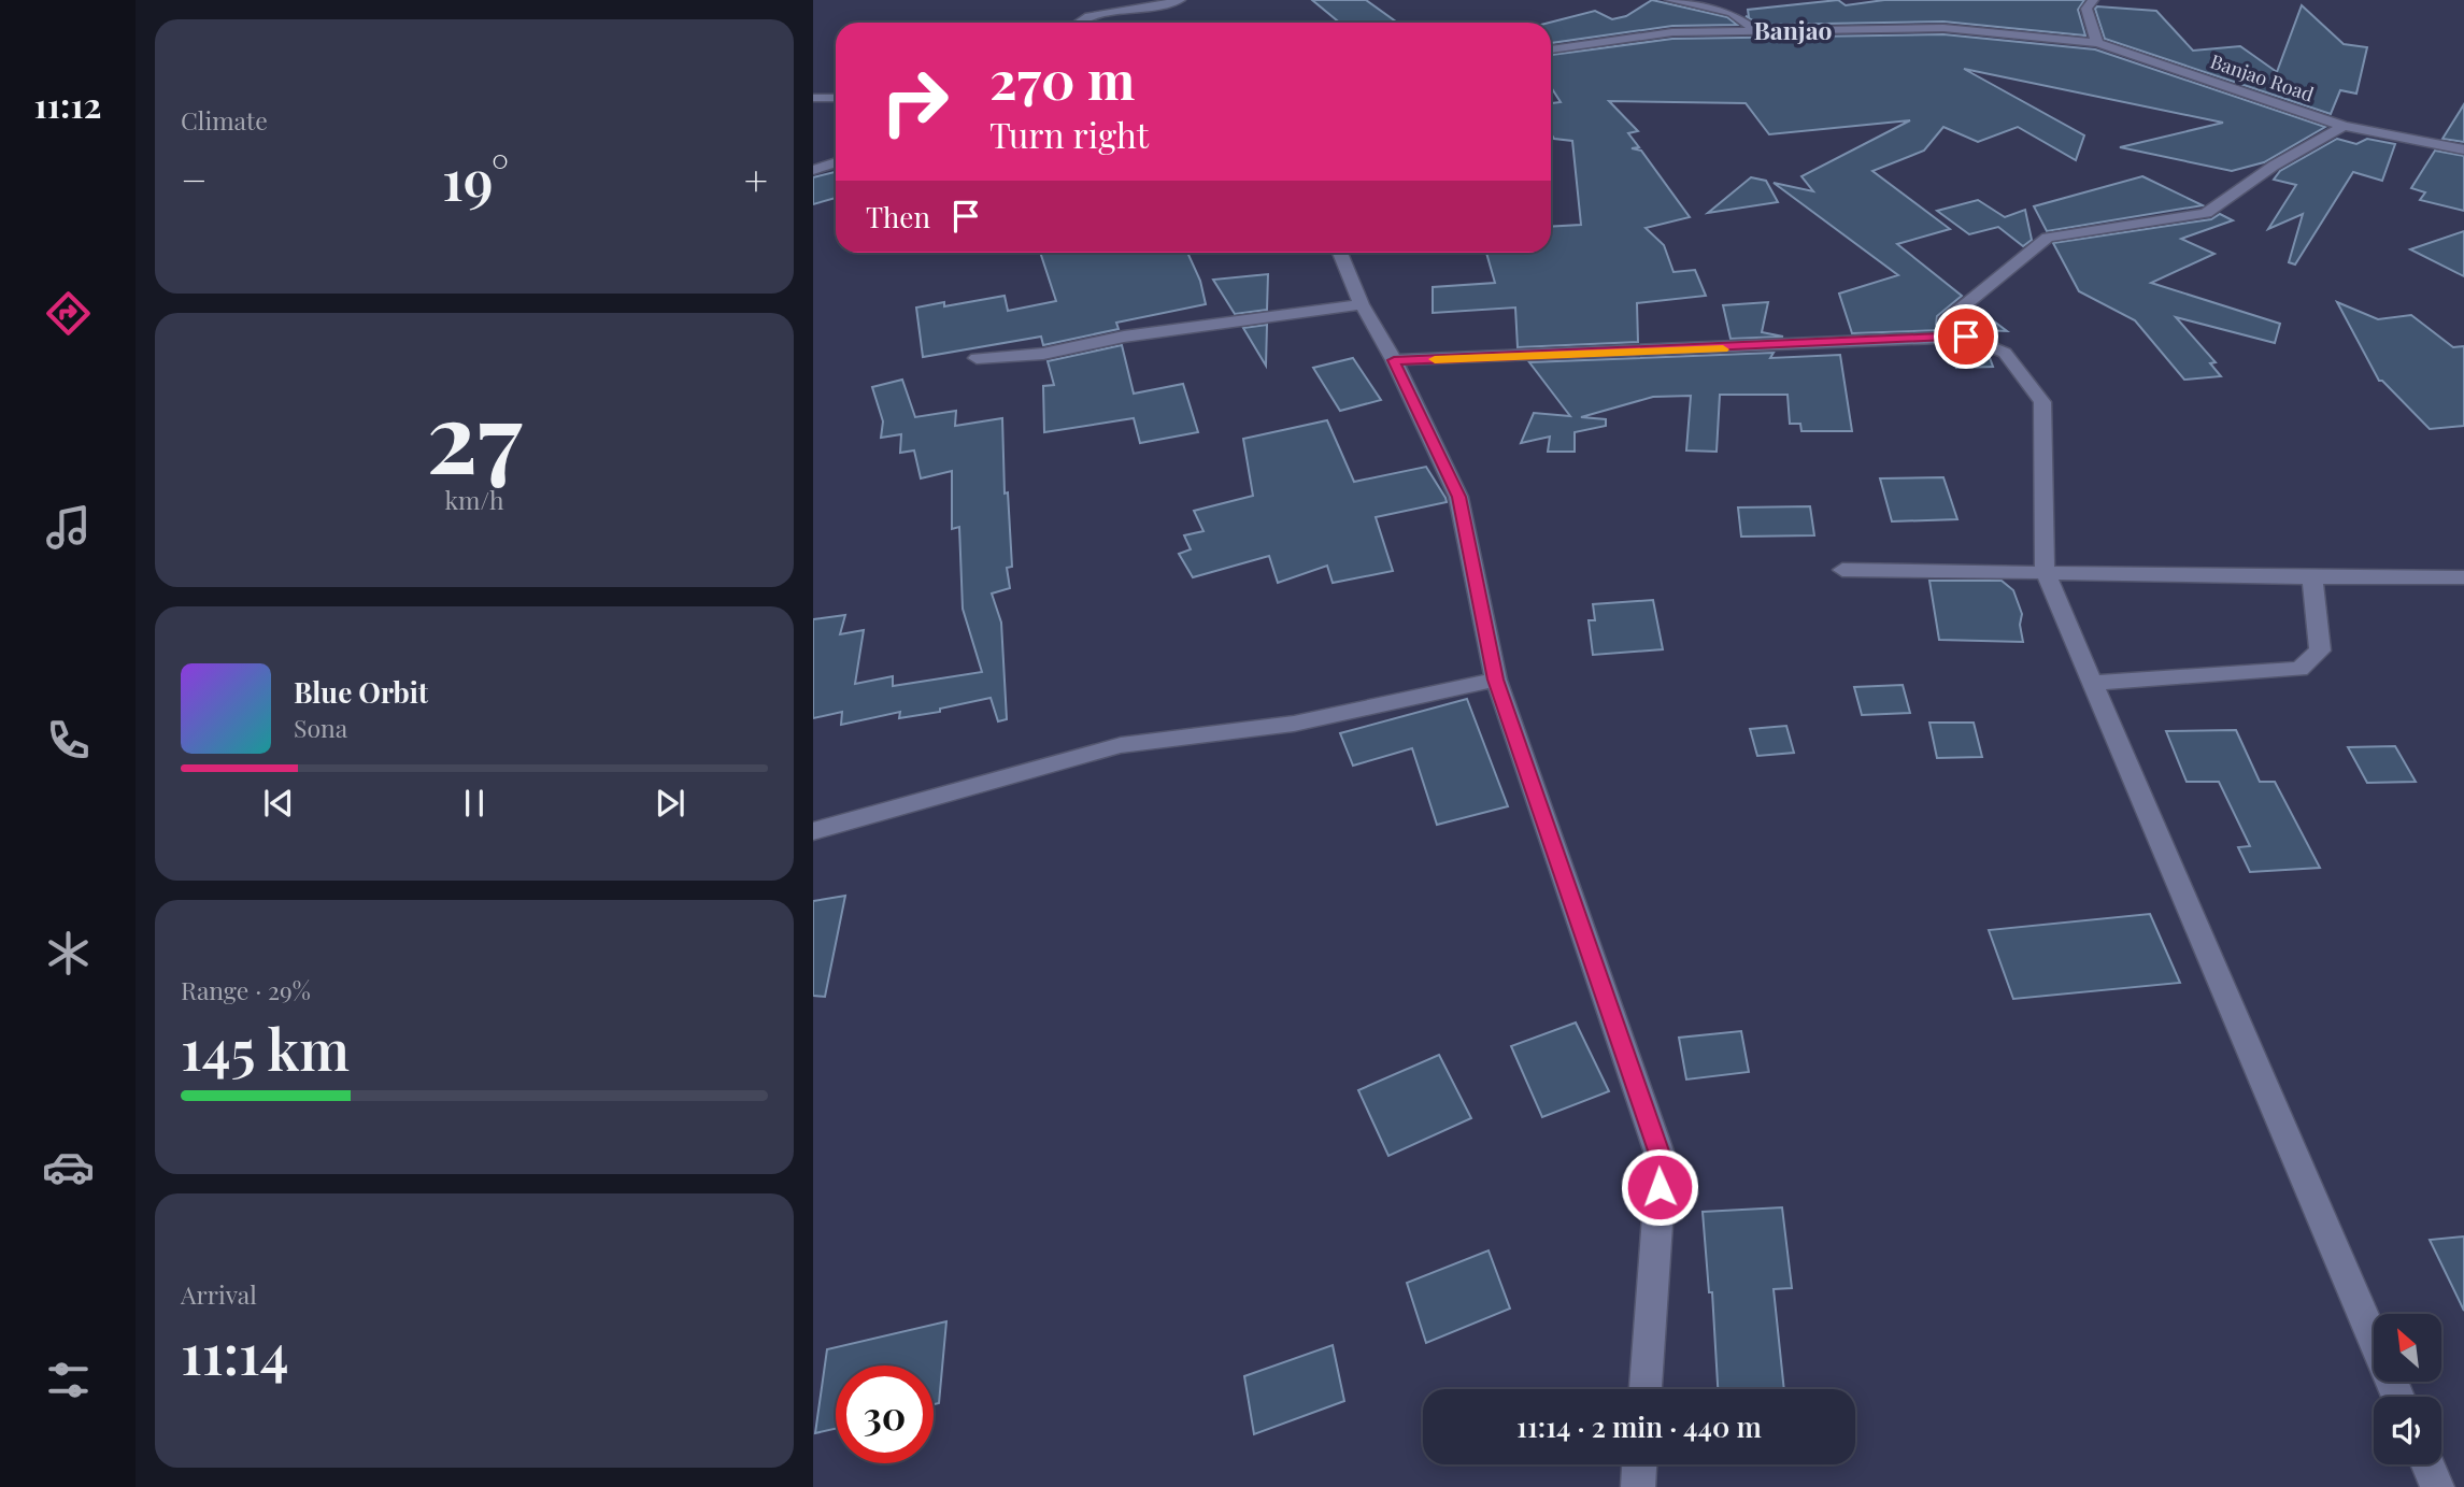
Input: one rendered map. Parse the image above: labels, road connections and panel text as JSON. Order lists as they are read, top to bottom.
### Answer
{
  "streets": {
    "street": ["Banjao Road"]
  },
  "districts": ["Banjao"],
  "north": "top left",
  "page": {
    "tabs": "11:12",
    "tile": [
      "Climate",
      ["27", "km/h"],
      ["Range · 29%", "145 km"],
      ["Arrival", "11:14"]
    ],
    "turn": ["270 m", "Turn right"],
    "heat": ["−", "19°", "+"],
    "then": "Then",
    "song": ["Blue Orbit", "Sona"],
    "limit": "30",
    "trip": "11:14 · 2 min · 440 m"
  }
}
